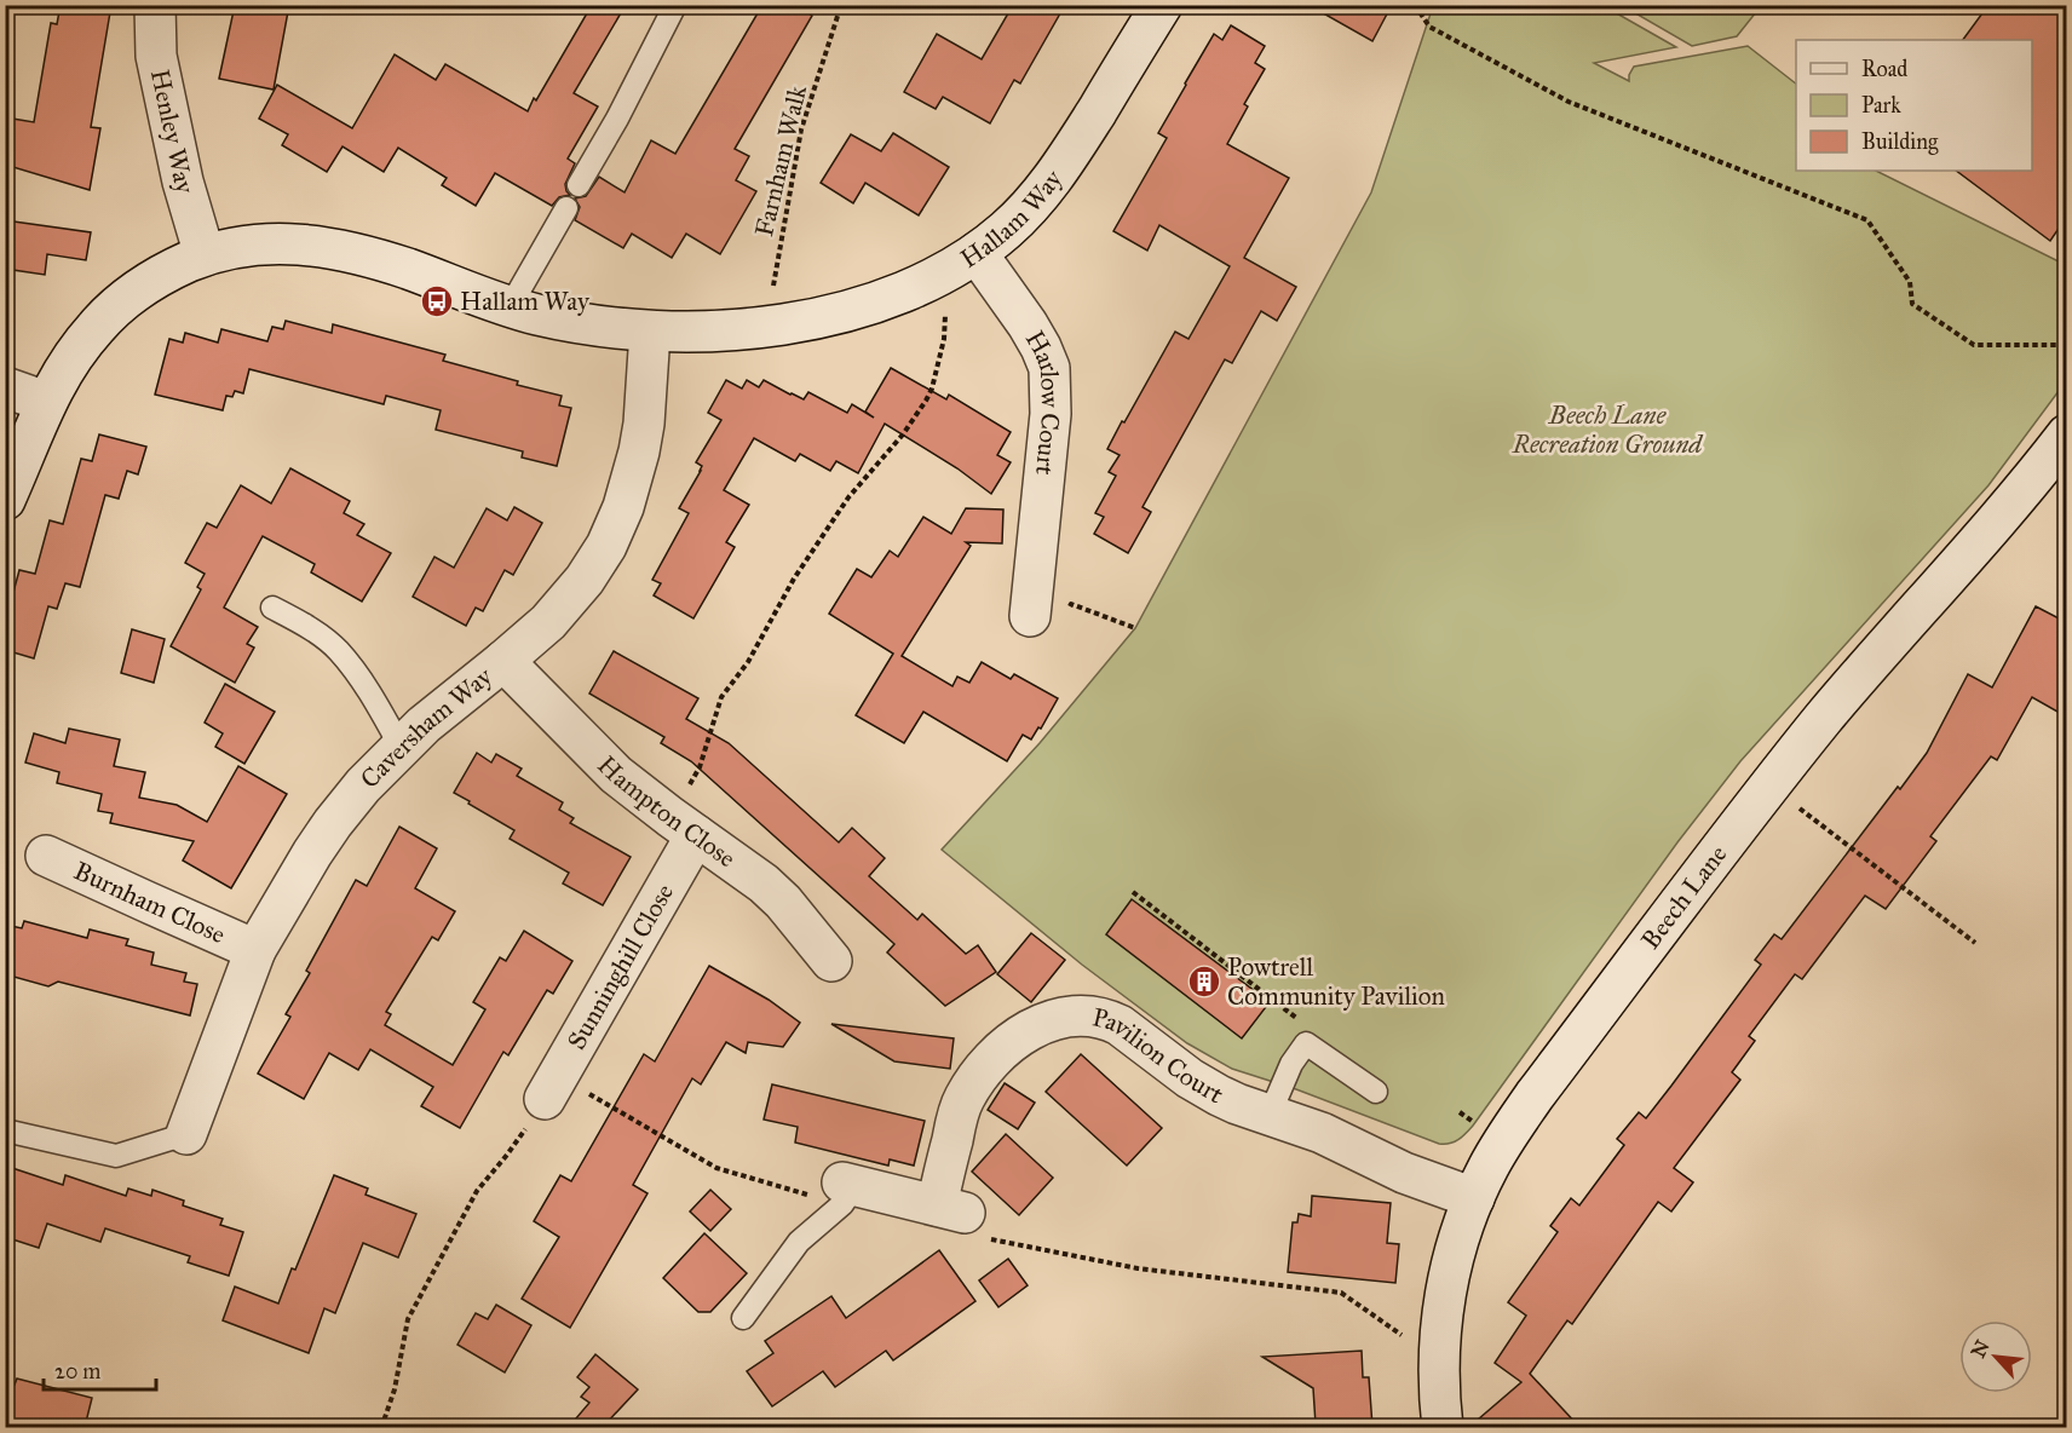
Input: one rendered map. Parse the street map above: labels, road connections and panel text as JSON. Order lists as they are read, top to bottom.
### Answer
{
  "streets": {
    "street": [
      "Henley Way",
      "Hallam Way",
      "Harlow Court",
      "Caversham Way",
      "Hampton Close",
      "Beech Lane",
      "Burnham Close",
      "Sunninghill Close",
      "Pavilion Court"
    ],
    "path": ["Farnham Walk"]
  },
  "crossings": [
    ["Henley Way", "Hallam Way"],
    ["Farnham Walk", "Hallam Way"],
    ["Hallam Way", "Harlow Court"],
    ["Hallam Way", "Caversham Way"],
    ["Caversham Way", "Hampton Close"],
    ["Caversham Way", "Burnham Close"],
    ["Hampton Close", "Sunninghill Close"],
    ["Beech Lane", "Pavilion Court"]
  ],
  "parks": ["Beech Lane Recreation Ground"],
  "places": {
    "bus stop": ["Hallam Way"],
    "building": ["Powtrell Community Pavilion"]
  },
  "legend": ["Road", "Park", "Building"],
  "scale_bar": "20 m",
  "north": "top left"
}
